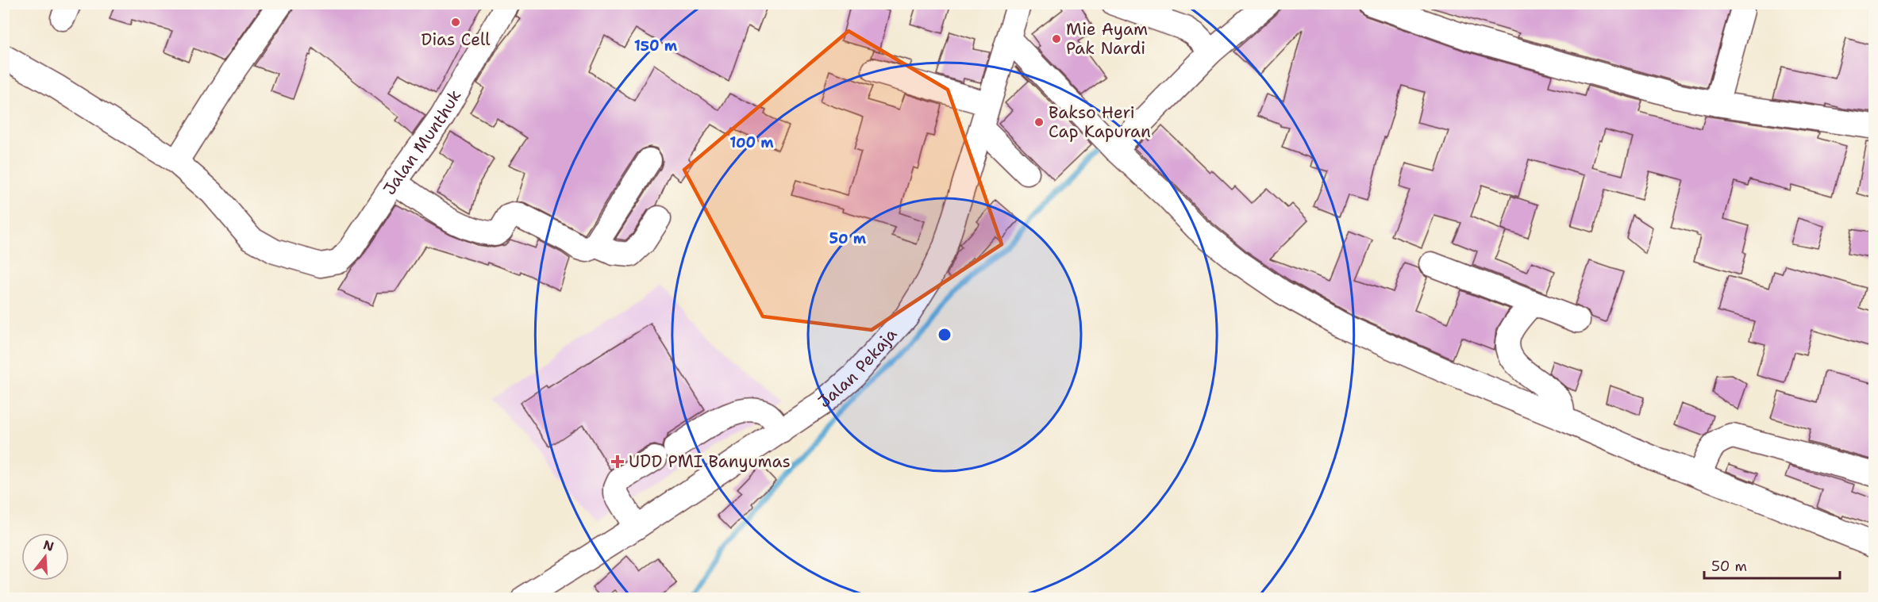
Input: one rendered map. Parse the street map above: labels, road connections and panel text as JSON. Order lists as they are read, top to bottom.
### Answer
{
  "streets": {
    "street": ["Jalan Munthuk", "Jalan Pekaja"]
  },
  "places": {
    "other": ["Dias Cell", "Mie Ayam Pak Nardi", "Bakso Heri Cap Kapuran"],
    "health": ["UDD PMI Banyumas"]
  },
  "scale_bar": "50 m",
  "north": "top",
  "rings": ["150 m", "100 m", "50 m"]
}
